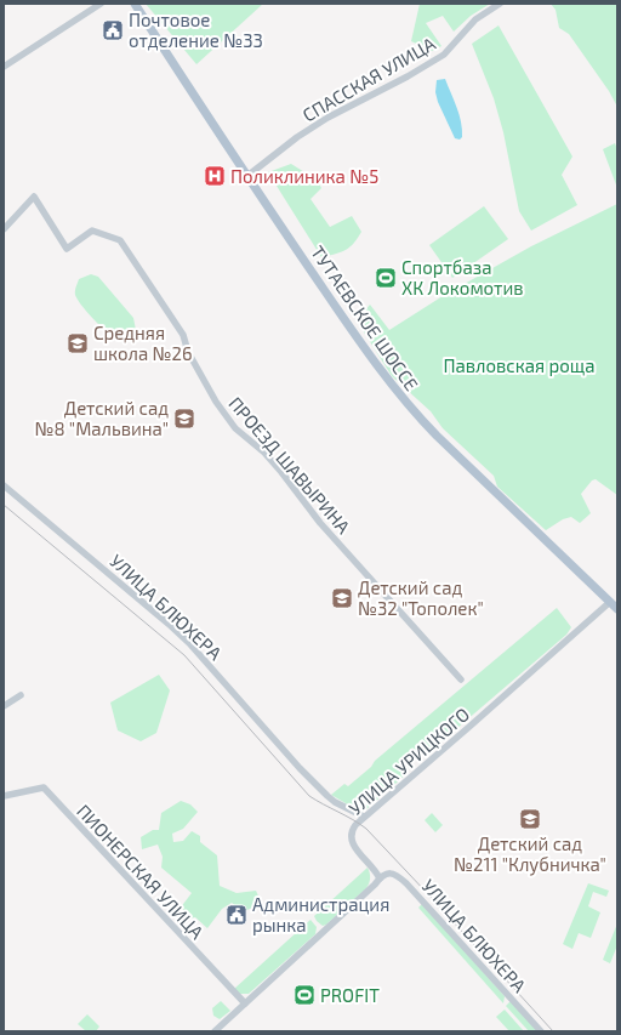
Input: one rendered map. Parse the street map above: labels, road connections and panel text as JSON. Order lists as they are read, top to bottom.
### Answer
{
  "streets": {
    "main road": ["ТУТАЕВСКОЕ ШОССЕ"],
    "street": [
      "СПАССКАЯ УЛИЦА",
      "ПРОЕЗД ШАВЫРИНА",
      "УЛИЦА БЛЮХЕРА",
      "УЛИЦА УРИЦКОГО",
      "ПИОНЕРСКАЯ УЛИЦА"
    ]
  },
  "crossings": [
    ["СПАССКАЯ УЛИЦА", "ТУТАЕВСКОЕ ШОССЕ"],
    ["ТУТАЕВСКОЕ ШОССЕ", "УЛИЦА УРИЦКОГО"],
    ["УЛИЦА БЛЮХЕРА", "УЛИЦА УРИЦКОГО"]
  ],
  "parks": ["Павловская роща"],
  "places": {
    "public building": ["Почтовое отделение №33", "Администрация рынка"],
    "hospital": ["Поликлиника №5"],
    "sports": ["Спортбаза ХК Локомотив", "PROFIT"],
    "school or university": [
      "Средняя школа №26",
      "Детский сад №8 \"Мальвина\"",
      "Детский сад №32 \"Тополек\"",
      "Детский сад №211 \"Клубничка\""
    ]
  }
}
